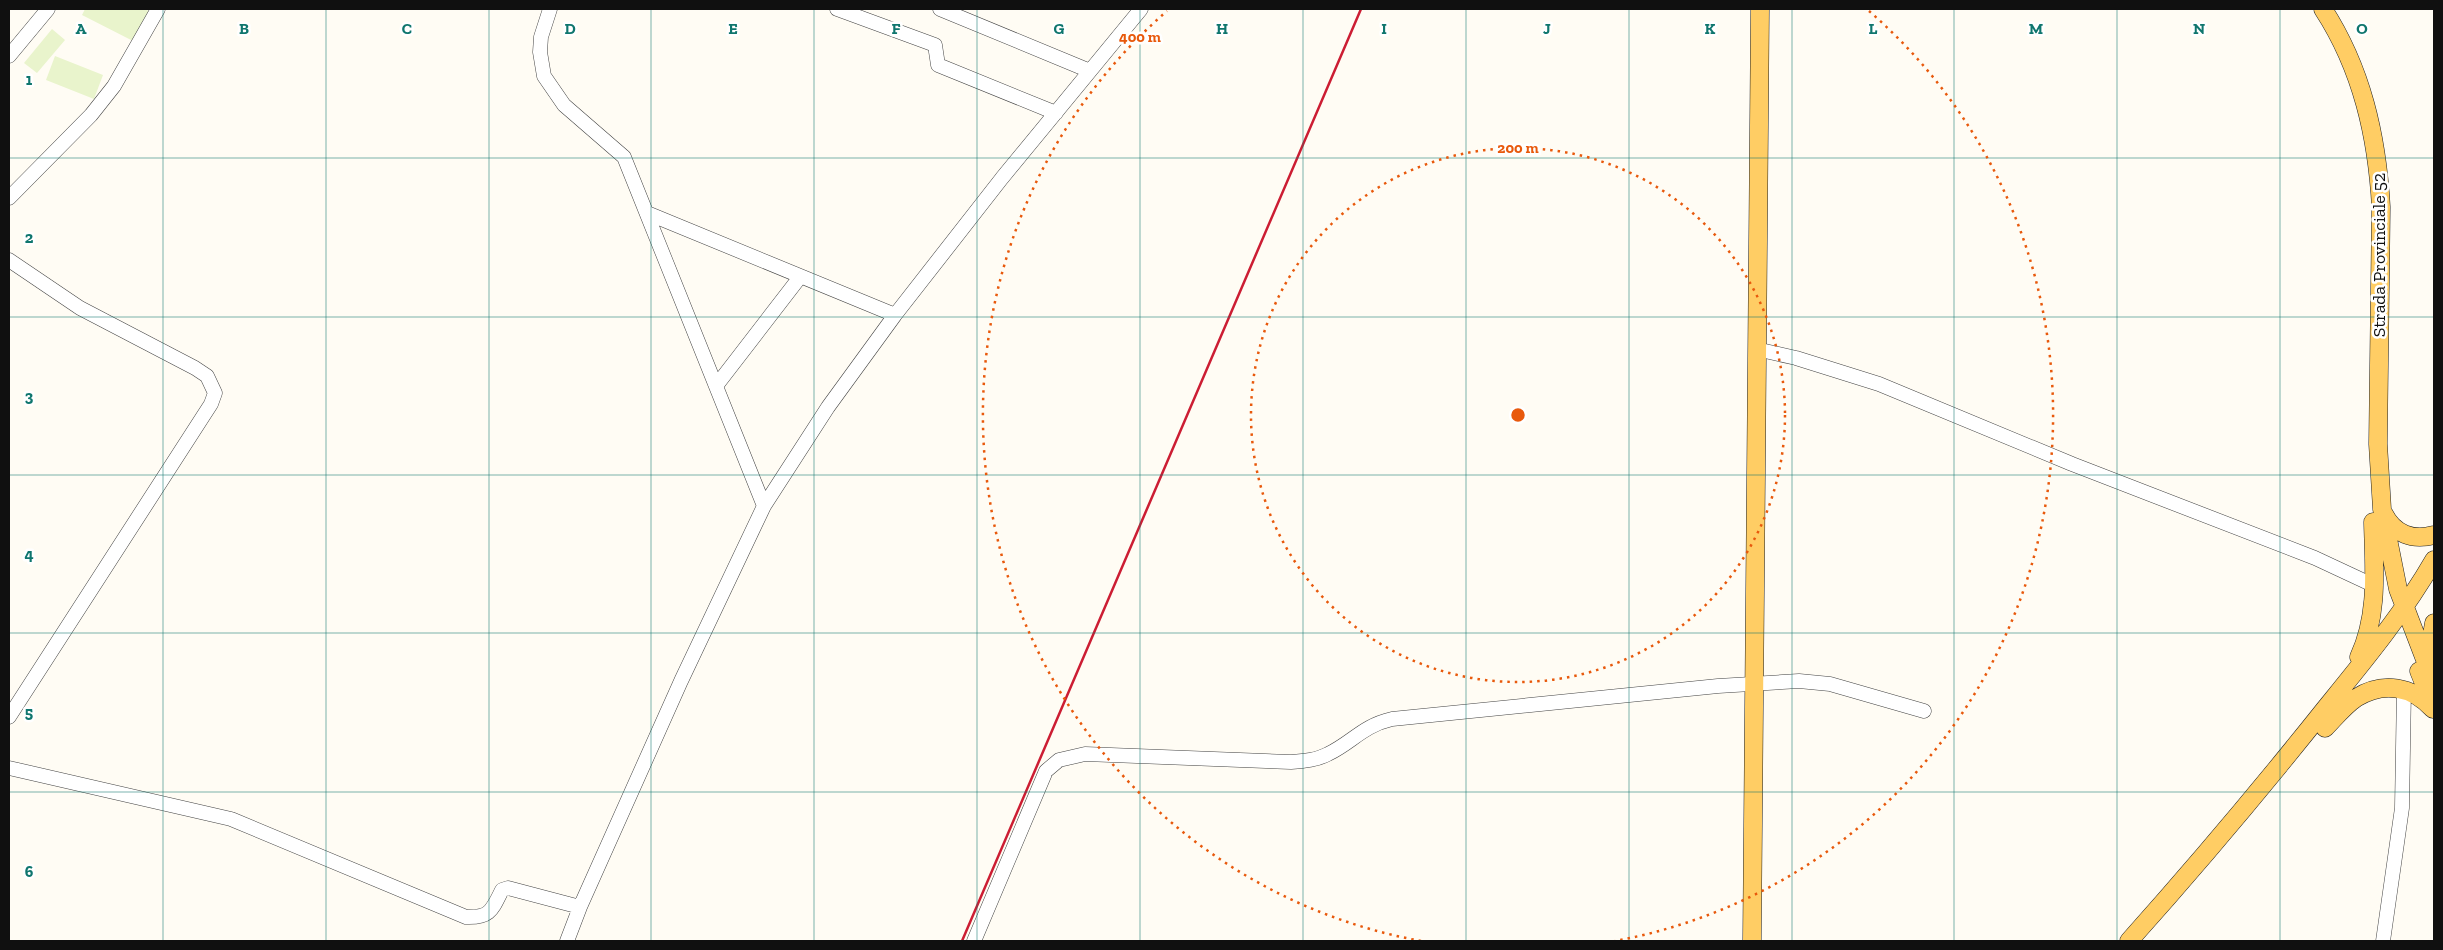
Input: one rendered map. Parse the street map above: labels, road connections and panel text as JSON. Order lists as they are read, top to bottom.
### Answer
{
  "streets": {
    "main road": ["Strada Provinciale 52"]
  },
  "grid": {
    "columns": [
      "A",
      "B",
      "C",
      "D",
      "E",
      "F",
      "G",
      "H",
      "I",
      "J",
      "K",
      "L",
      "M",
      "N",
      "O"
    ],
    "rows": [
      "1",
      "2",
      "3",
      "4",
      "5",
      "6"
    ]
  },
  "rings": ["400 m", "200 m"]
}
